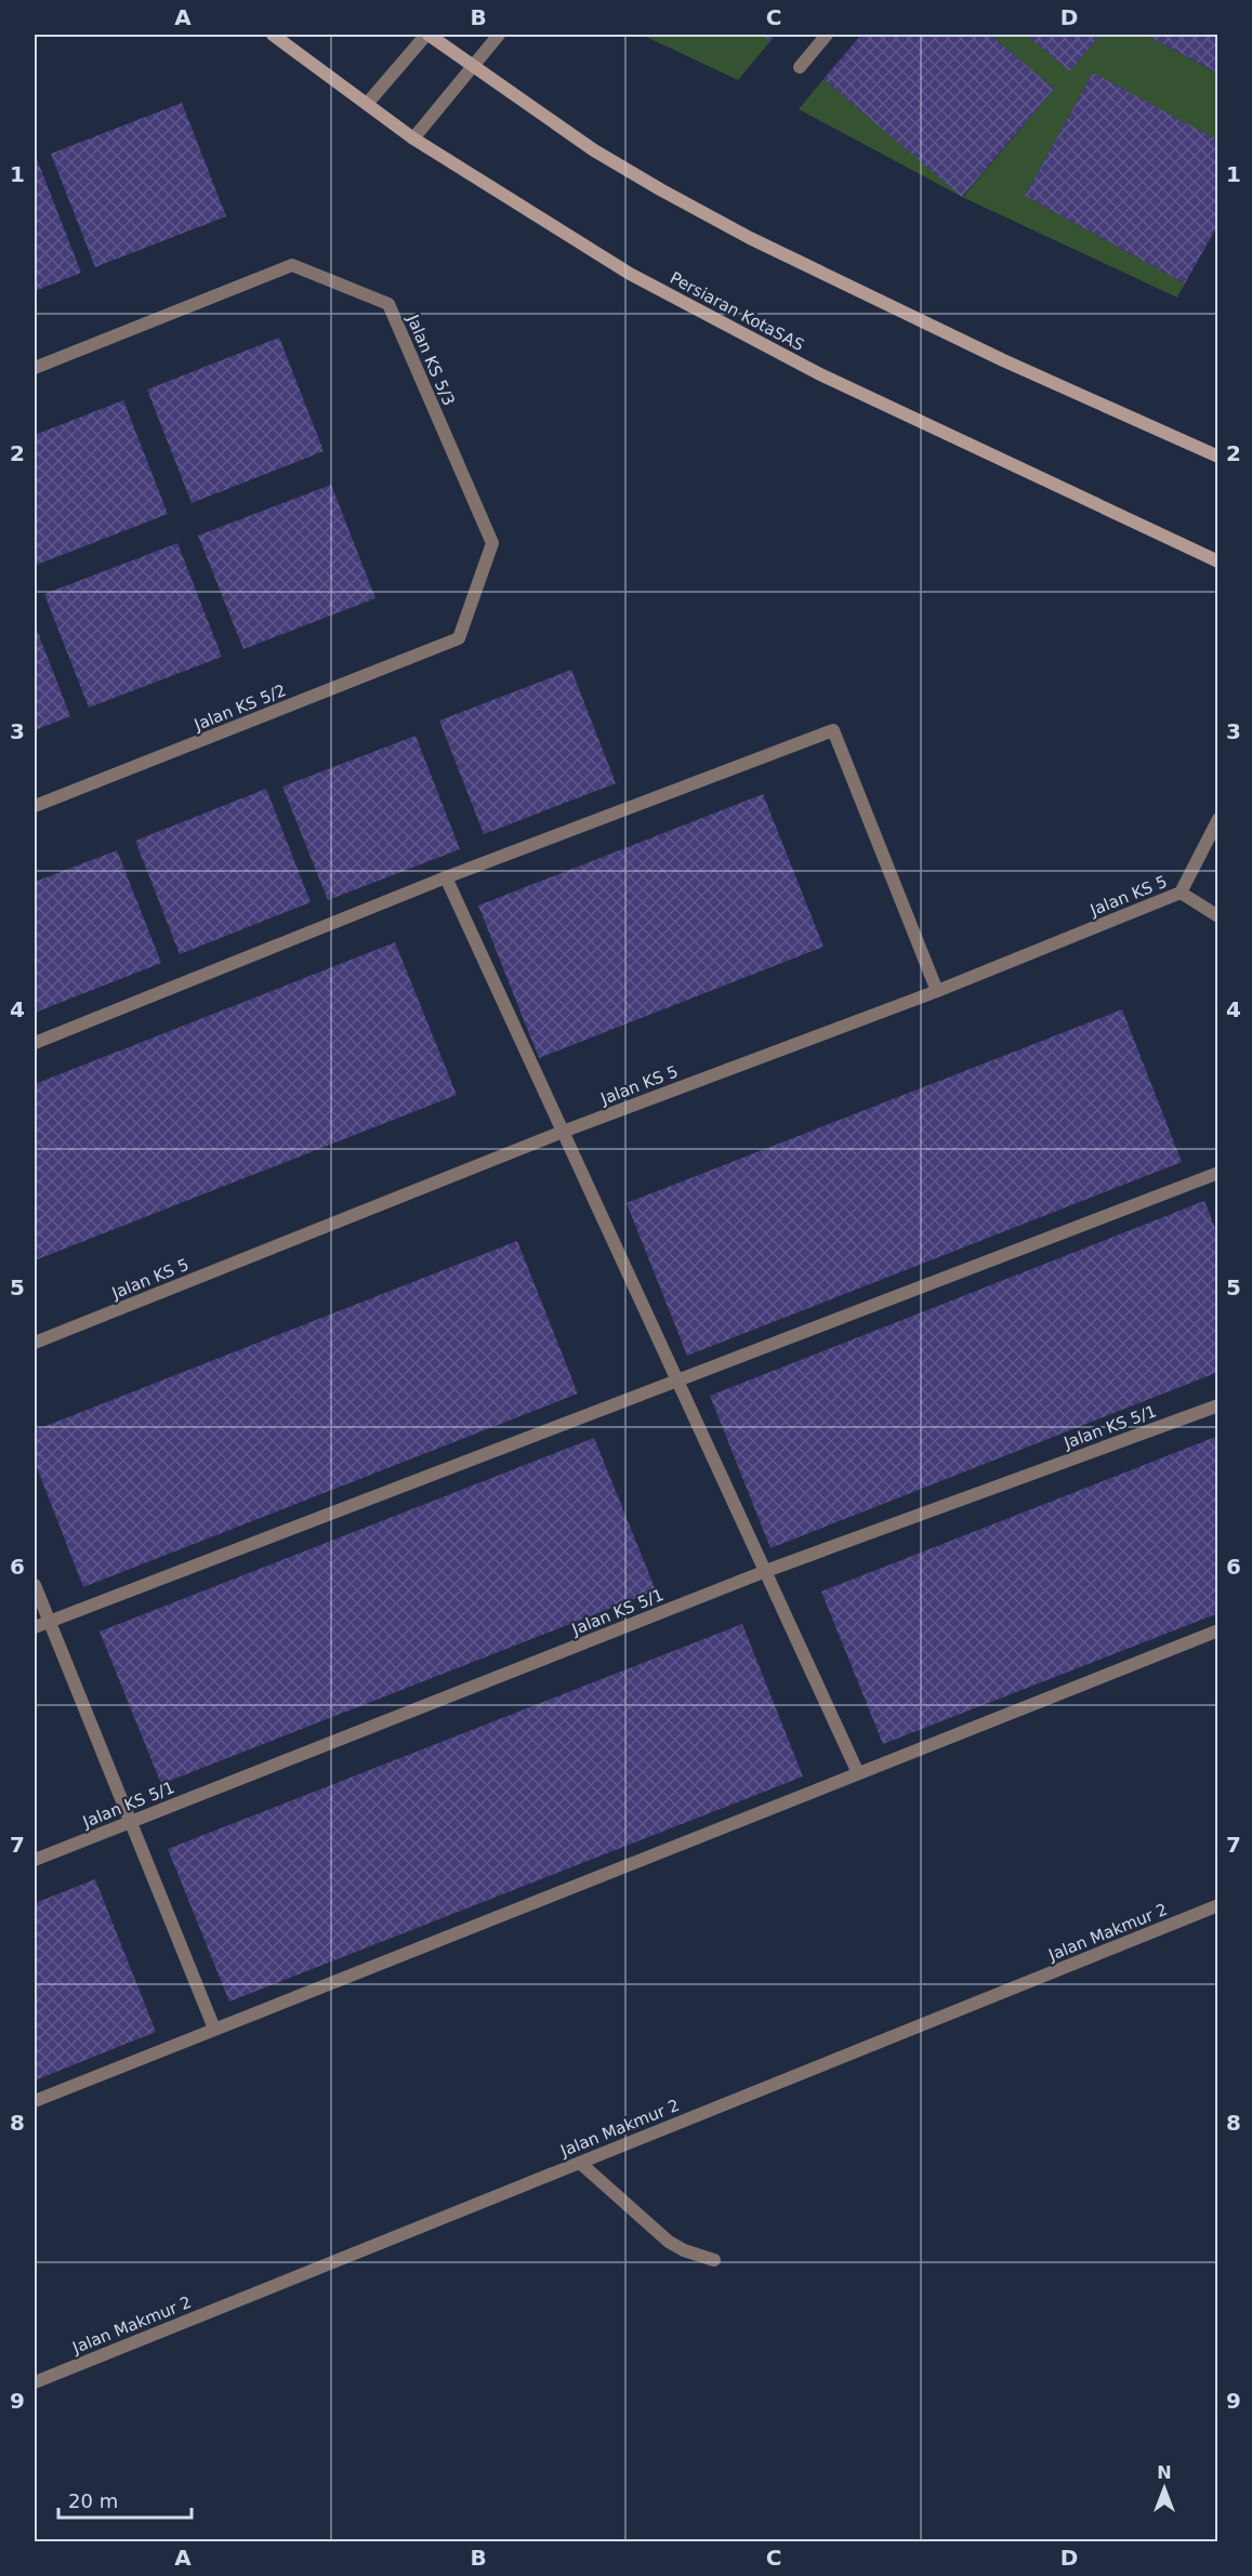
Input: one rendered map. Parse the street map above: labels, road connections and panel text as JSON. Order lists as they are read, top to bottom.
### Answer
{
  "streets": {
    "main road": ["Persiaran KotaSAS"],
    "street": [
      "Jalan KS 5/3",
      "Jalan KS 5/2",
      "Jalan KS 5",
      "Jalan KS 5/1",
      "Jalan Makmur 2"
    ]
  },
  "crossings": [
    ["Jalan KS 5/3", "Jalan KS 5/2"]
  ],
  "scale_bar": "20 m",
  "north": "top",
  "grid": {
    "columns": [
      "A",
      "B",
      "C",
      "D"
    ],
    "rows": [
      "1",
      "2",
      "3",
      "4",
      "5",
      "6",
      "7",
      "8",
      "9"
    ]
  }
}
